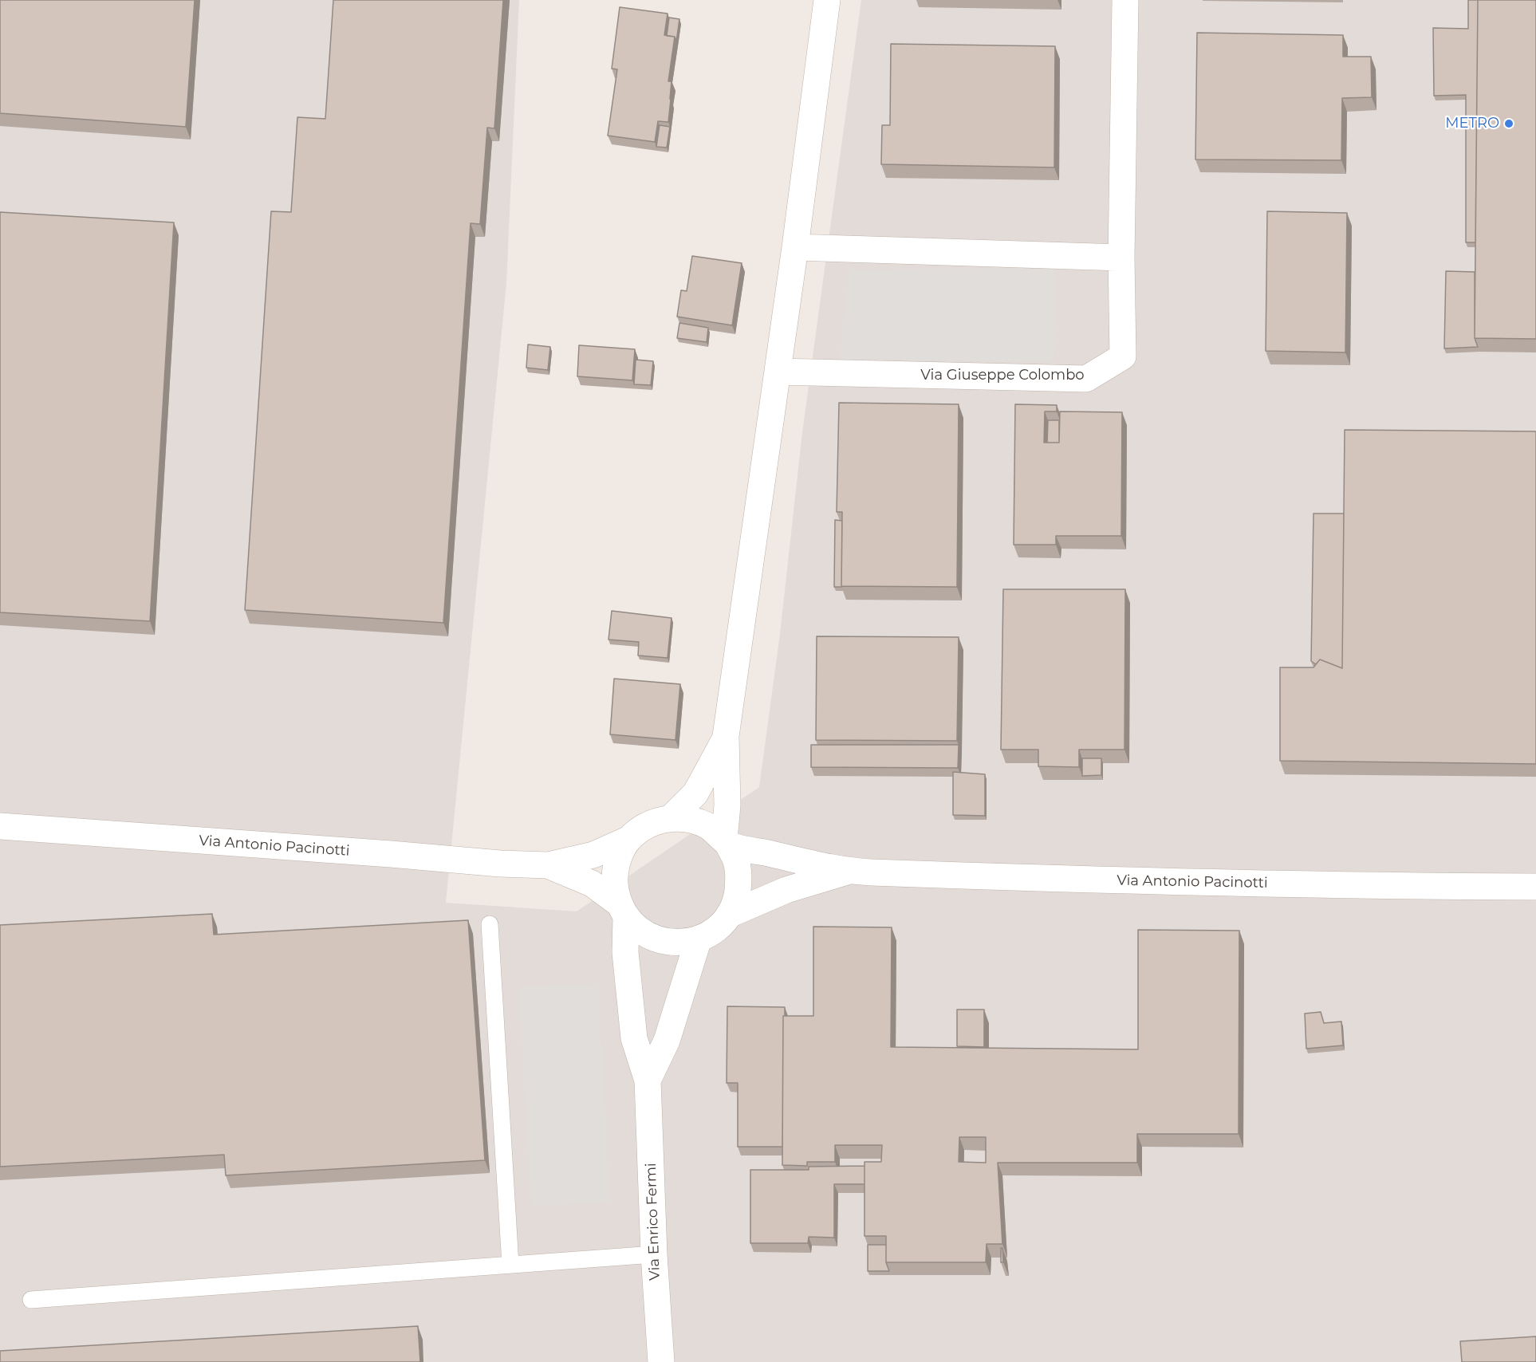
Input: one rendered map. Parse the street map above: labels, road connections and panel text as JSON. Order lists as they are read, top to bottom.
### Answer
{
  "streets": {
    "street": ["Via Giuseppe Colombo", "Via Antonio Pacinotti", "Via Enrico Fermi"]
  },
  "places": ["METRO"]
}
